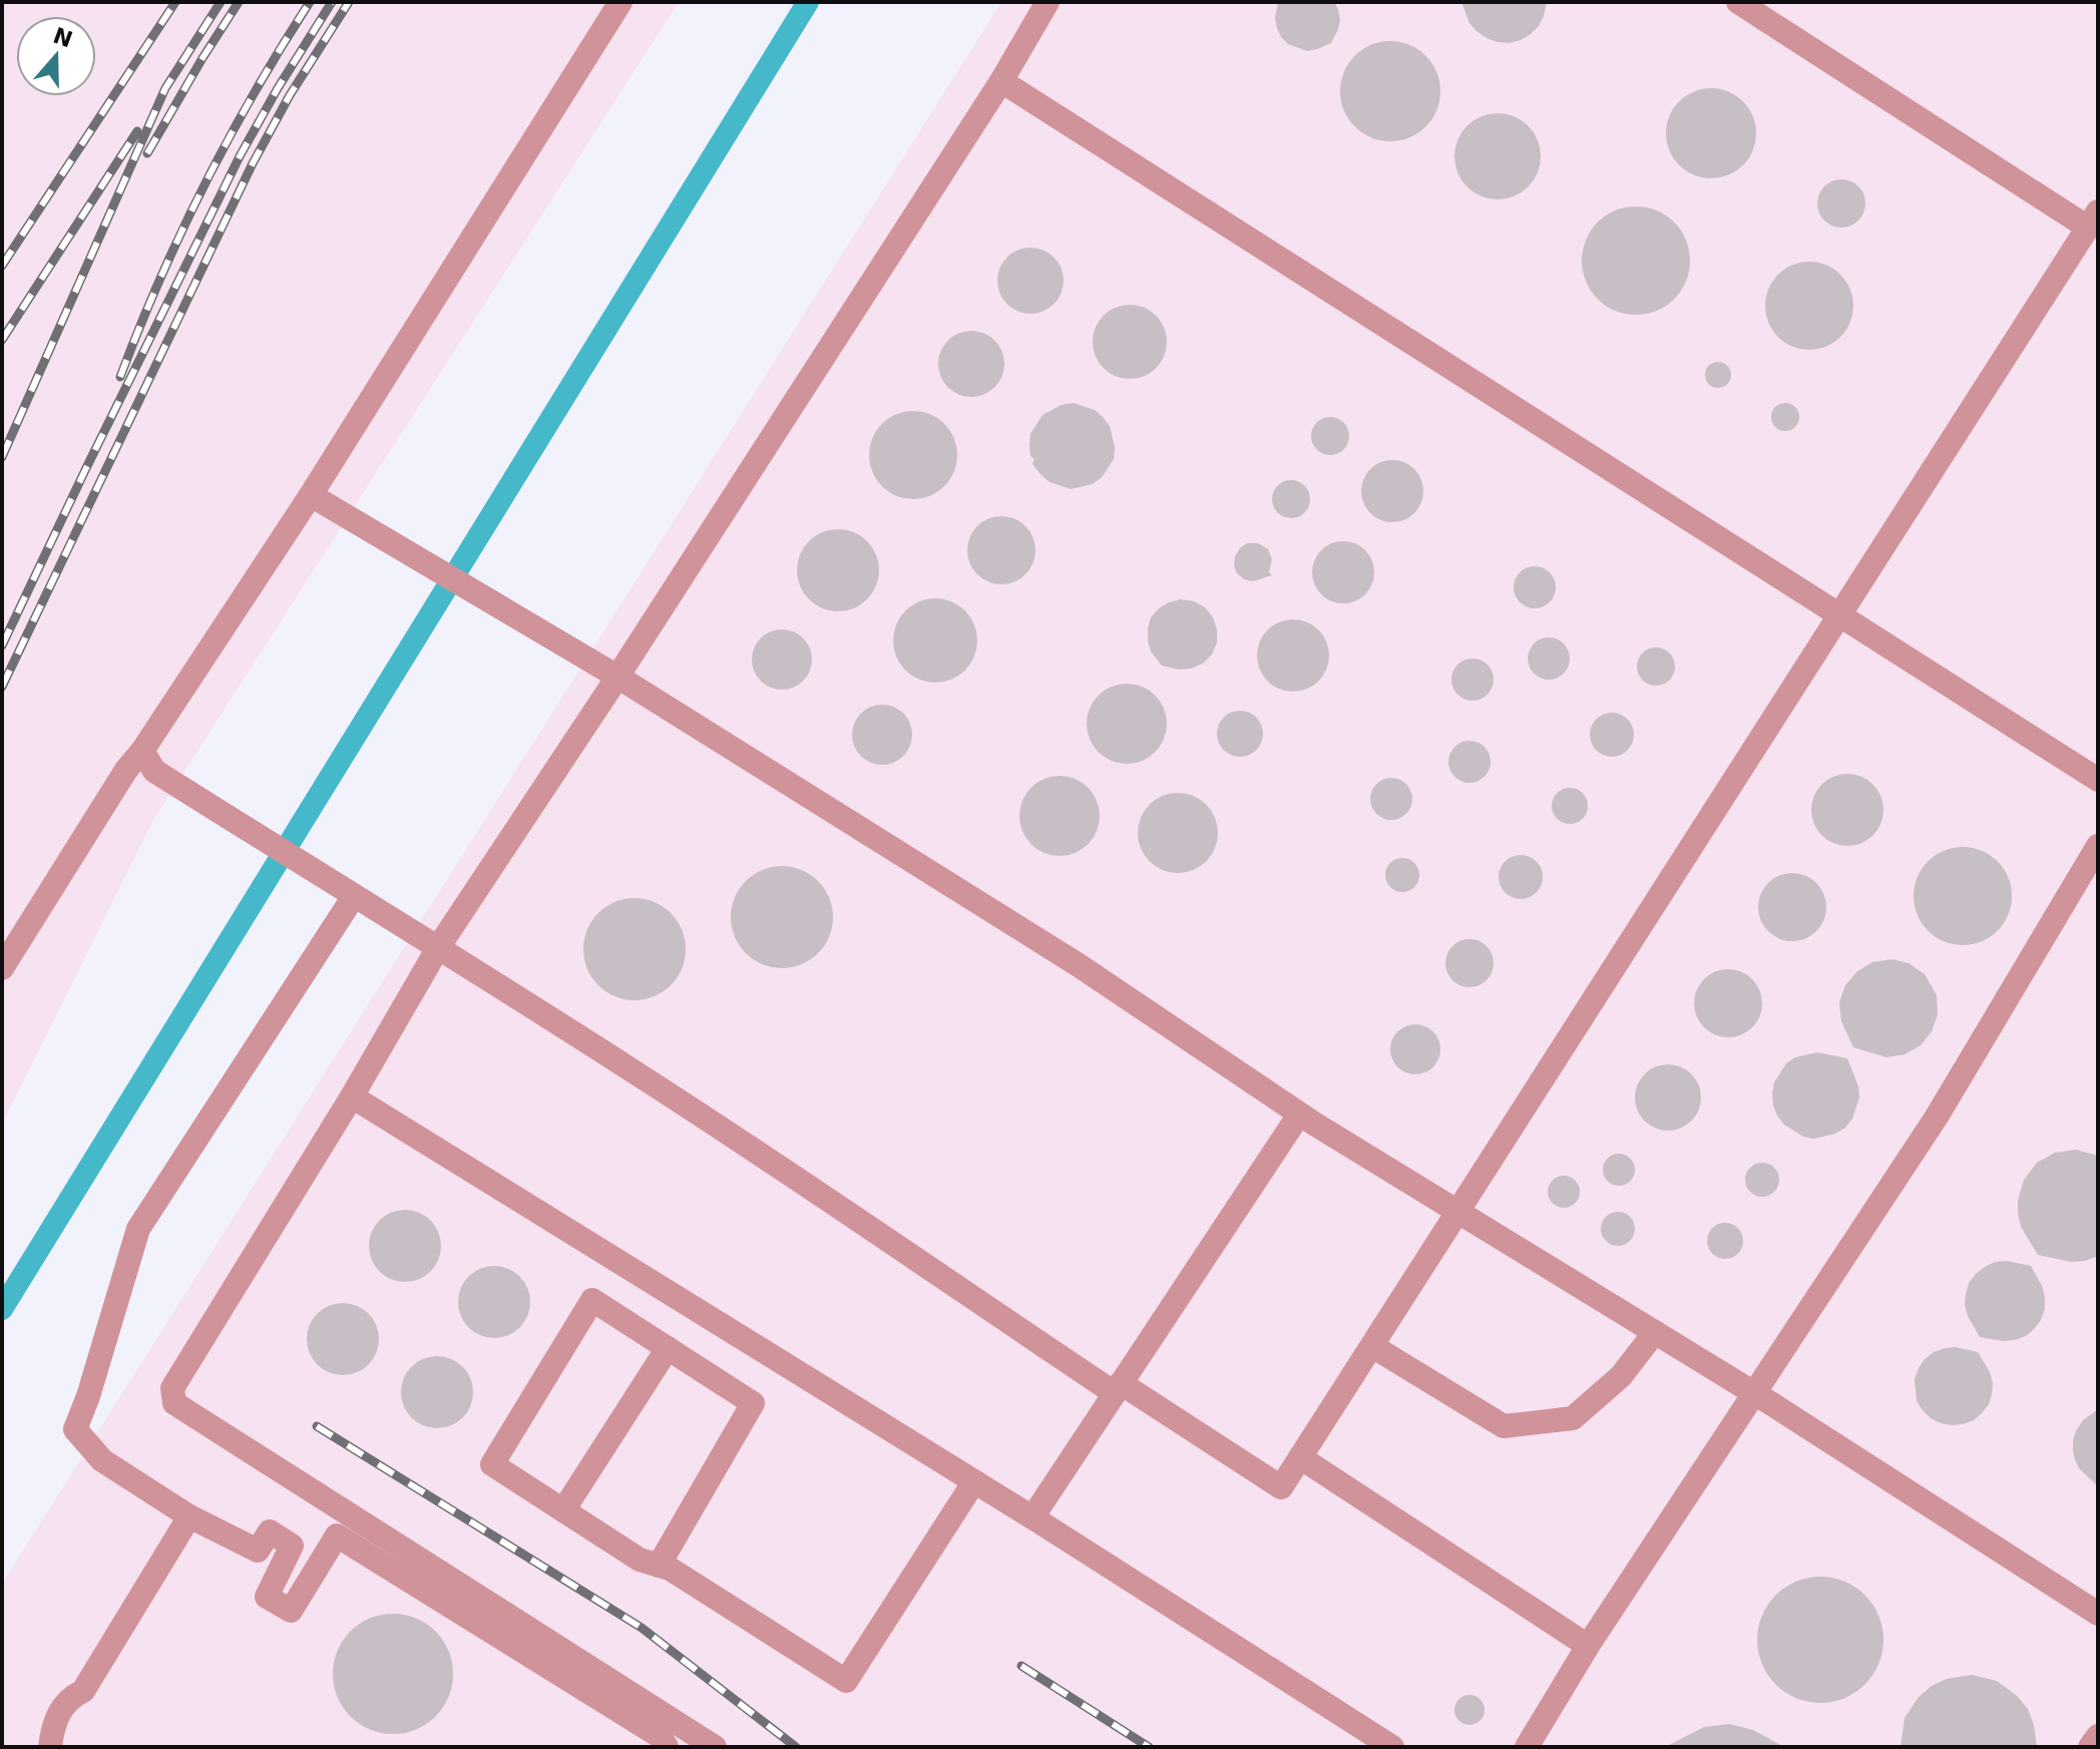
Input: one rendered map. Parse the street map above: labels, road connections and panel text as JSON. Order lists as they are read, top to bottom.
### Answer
{
  "north": "top"
}
